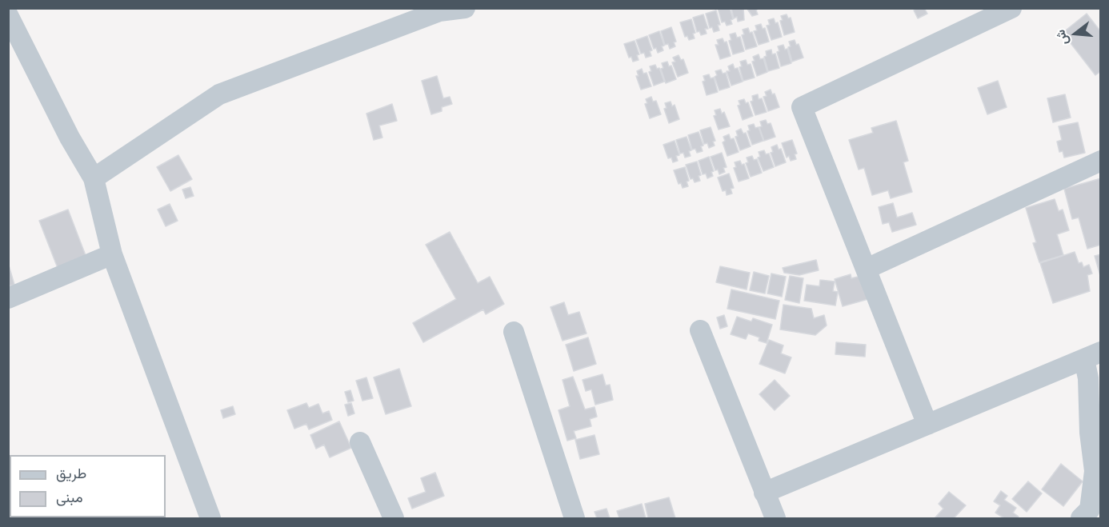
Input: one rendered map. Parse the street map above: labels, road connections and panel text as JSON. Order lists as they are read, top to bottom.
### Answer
{
  "legend": ["طريق", "مبنى"],
  "north": "left"
}
